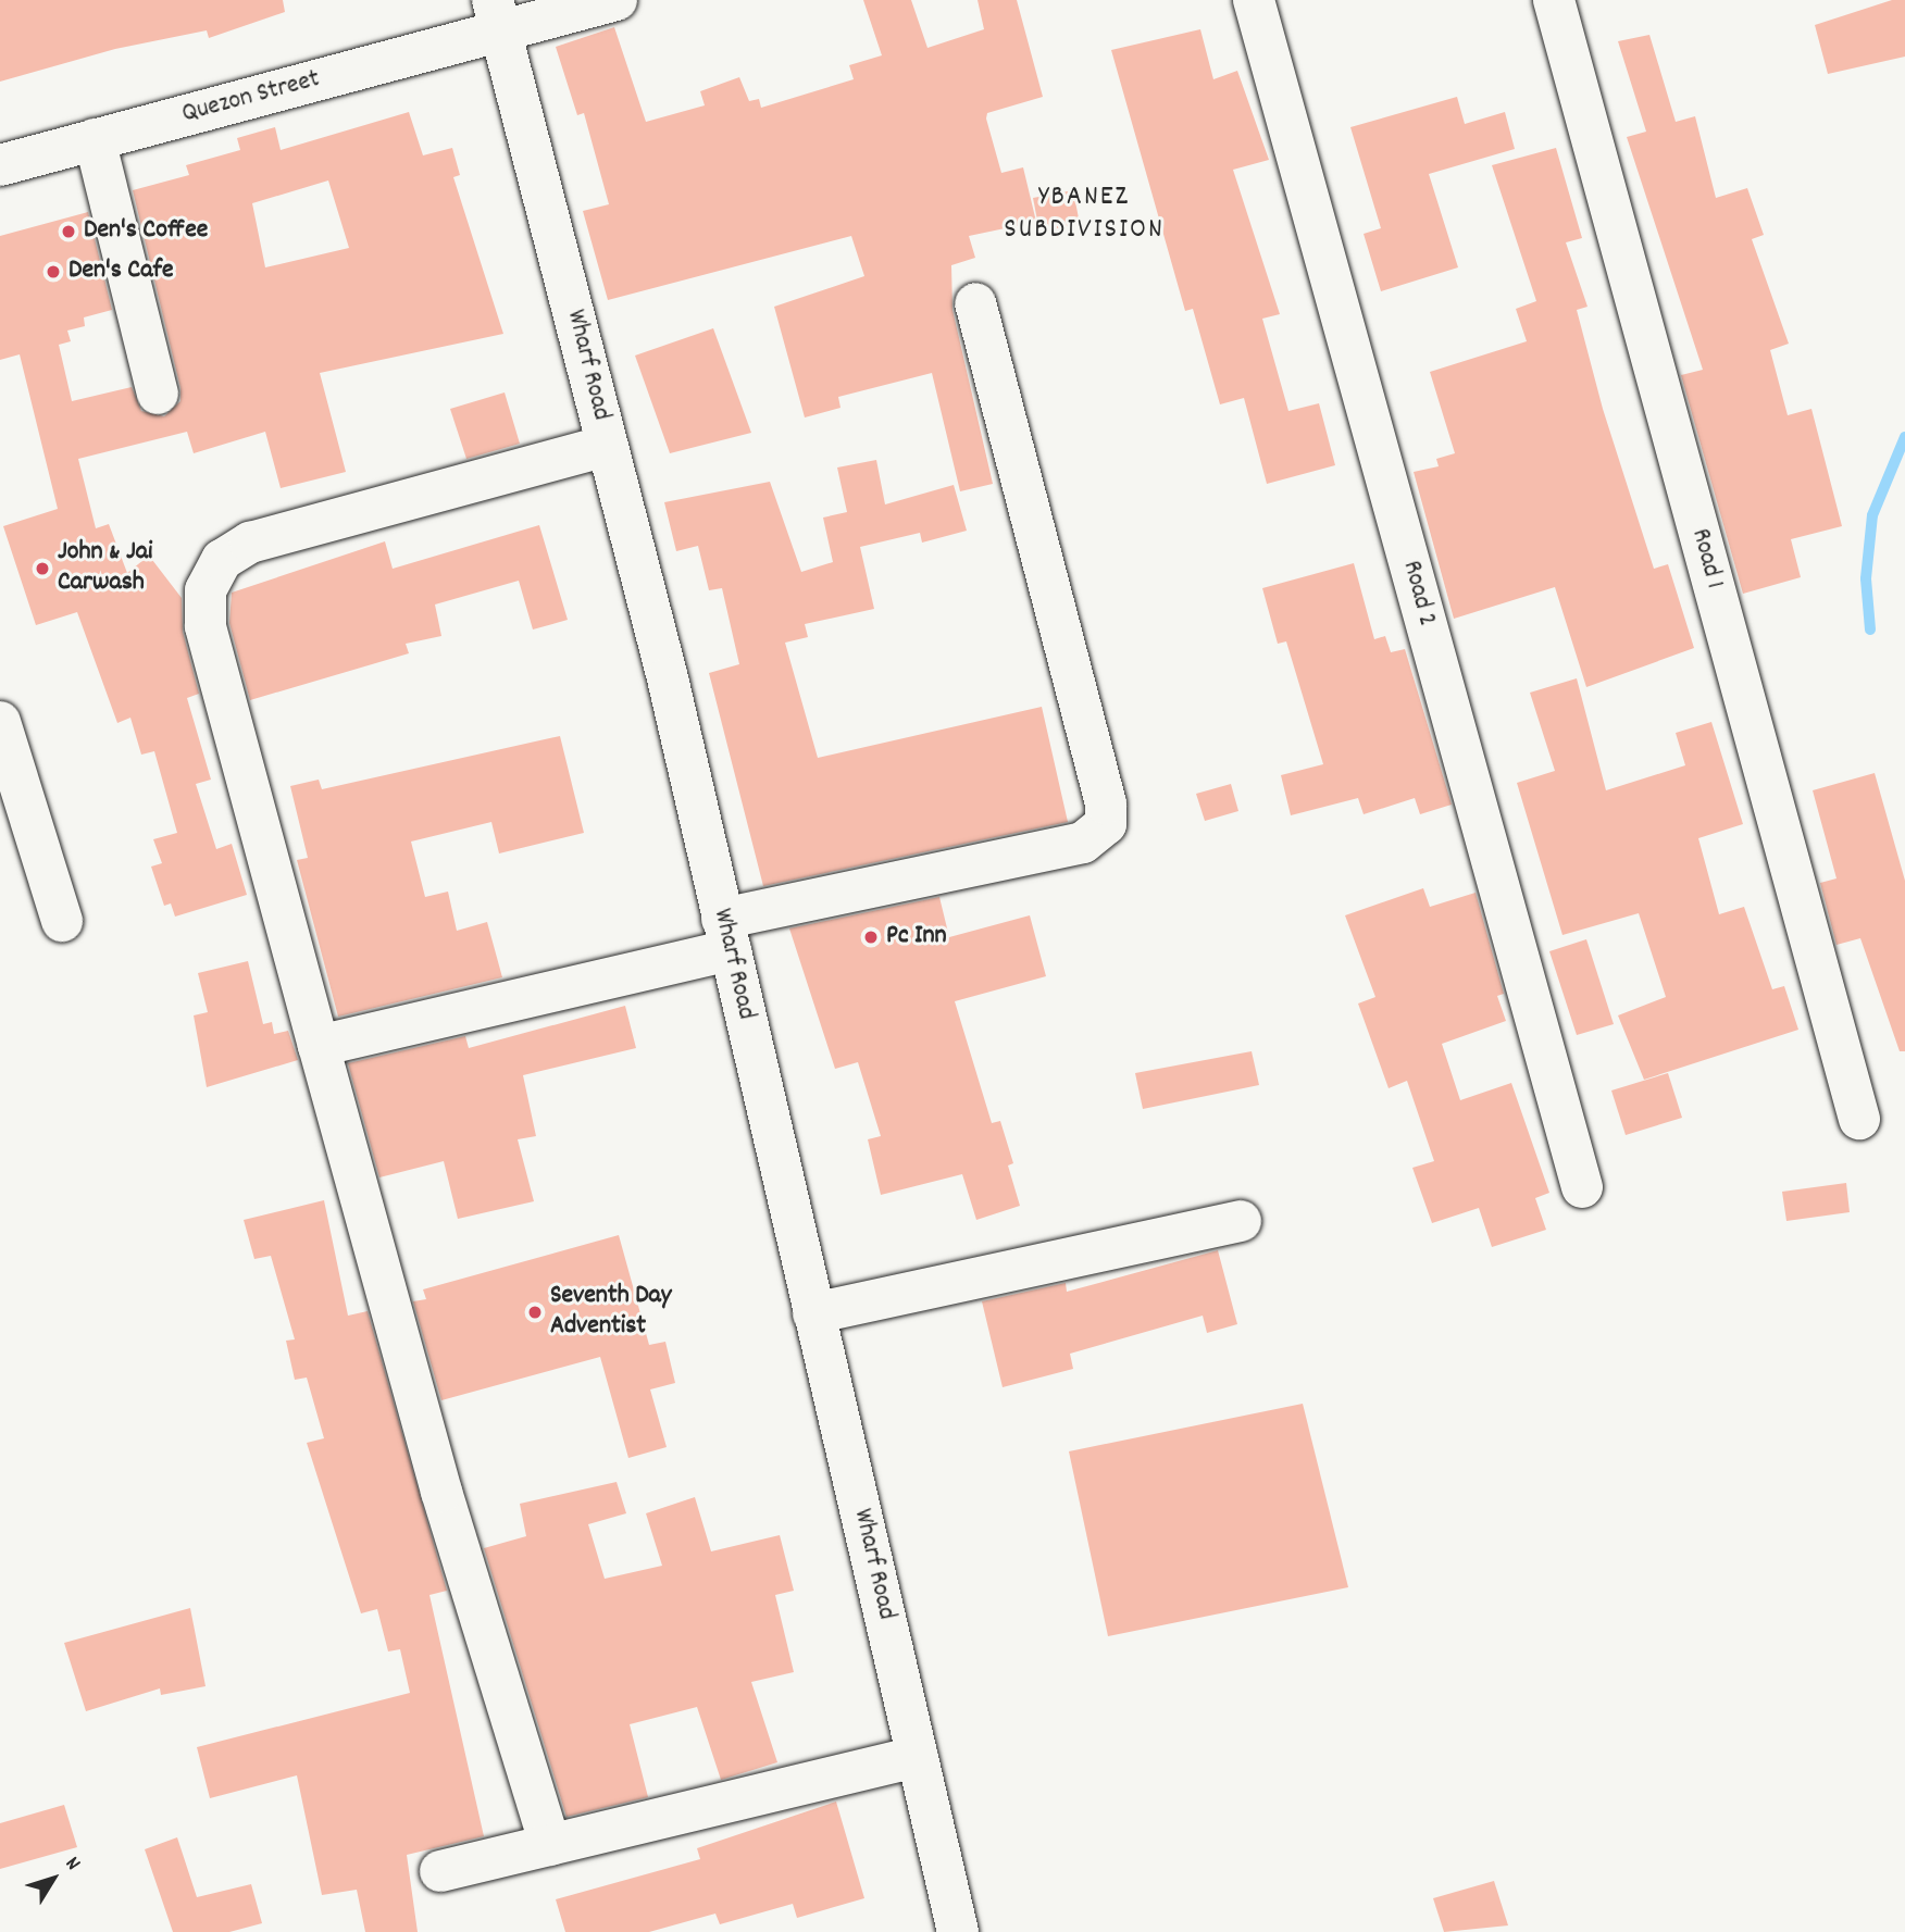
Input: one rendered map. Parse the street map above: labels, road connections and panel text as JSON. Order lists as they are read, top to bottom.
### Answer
{
  "streets": {
    "street": [
      "Quezon Street",
      "Wharf Road",
      "Road 1",
      "Road 2"
    ]
  },
  "crossings": [
    ["Quezon Street", "Wharf Road"]
  ],
  "districts": ["YBANEZ SUBDIVISION"],
  "places": [
    "Den's Coffee",
    "Den's Cafe",
    "John & Jai Carwash",
    "Pc Inn",
    "Seventh Day Adventist"
  ],
  "north": "top right"
}
